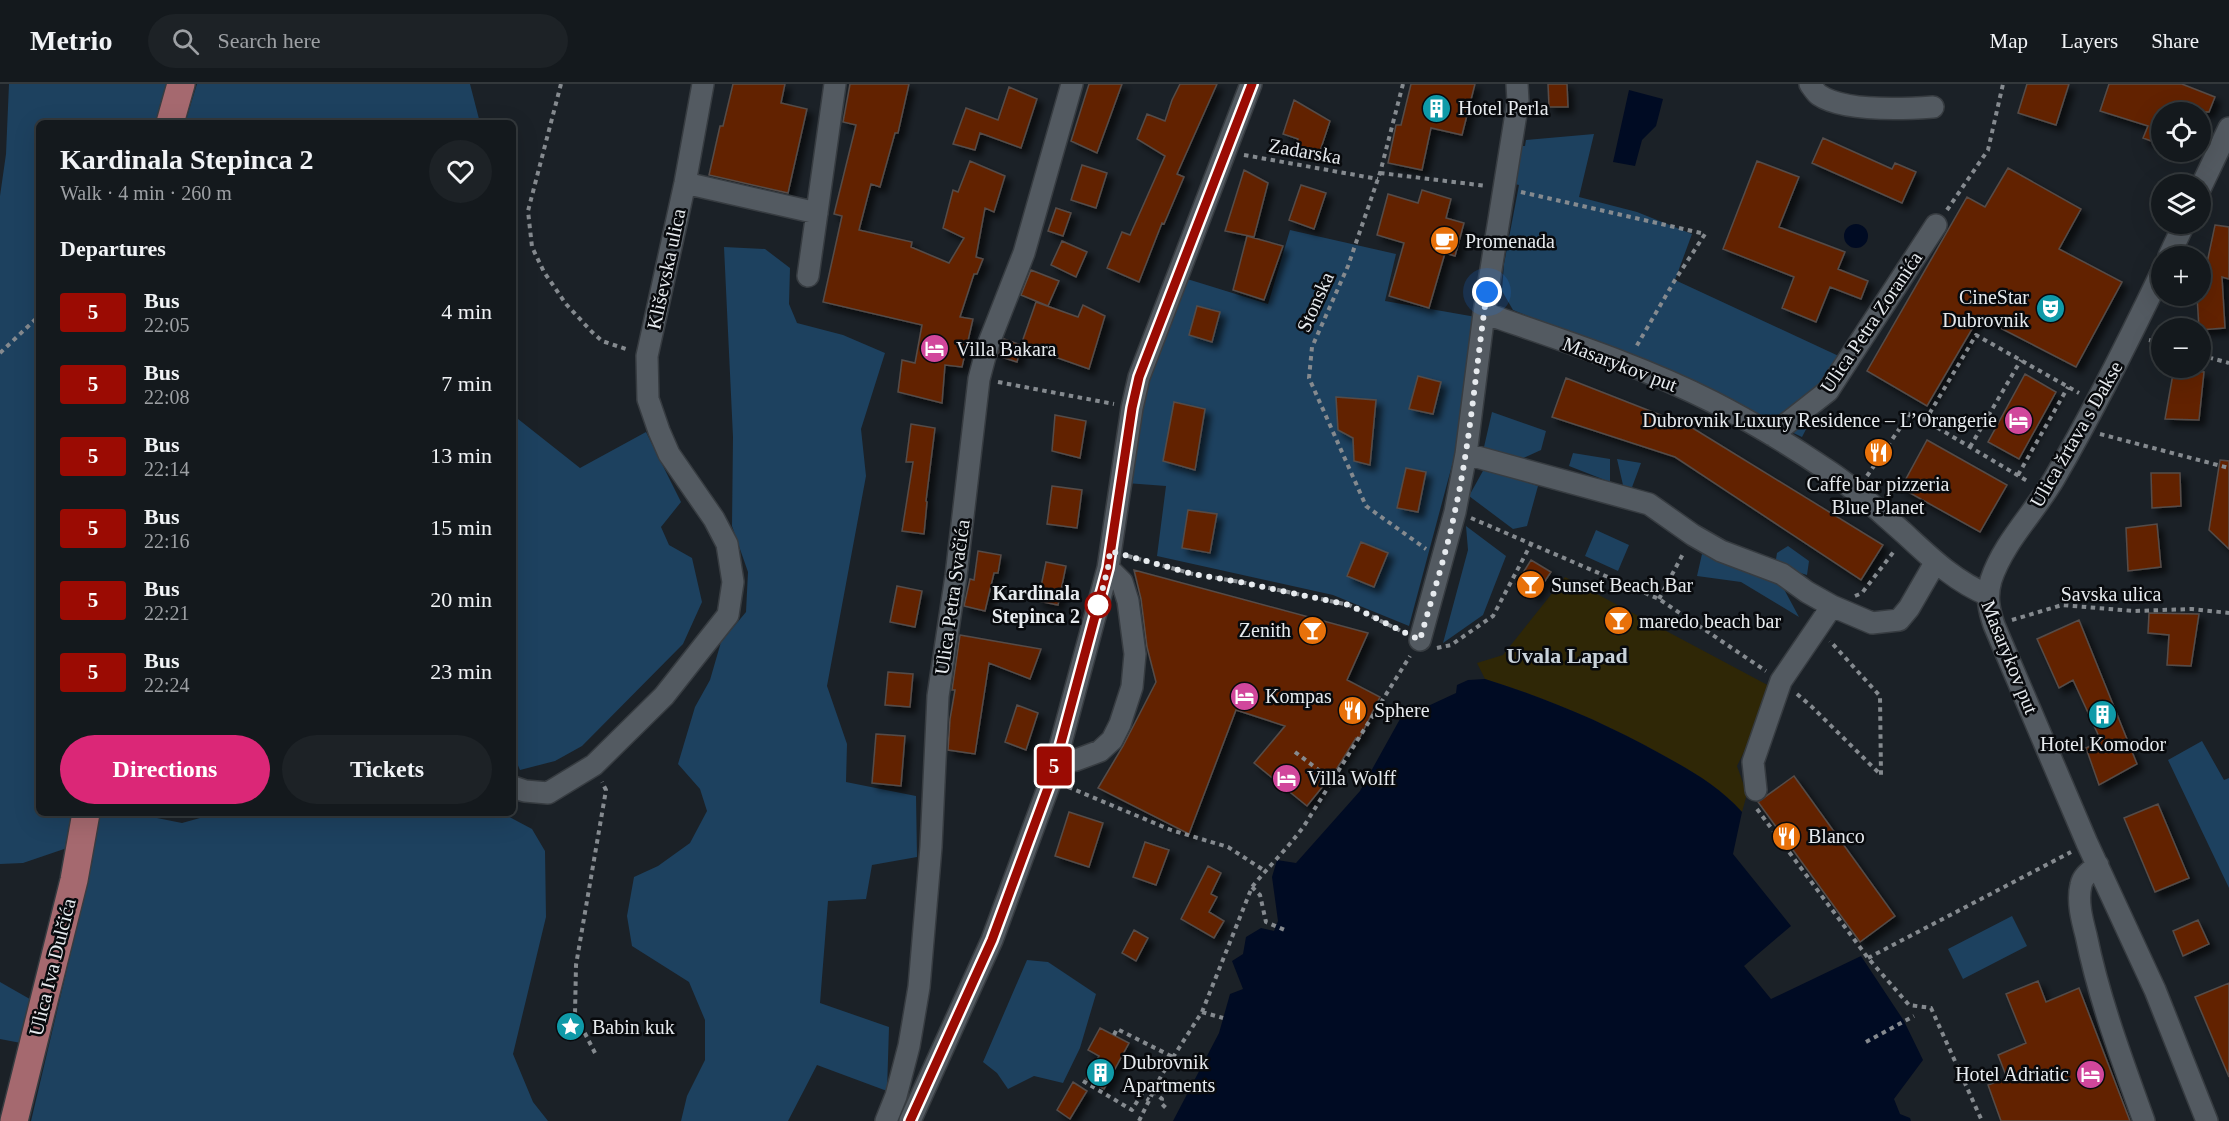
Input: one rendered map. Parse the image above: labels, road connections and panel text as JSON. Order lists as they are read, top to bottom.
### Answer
{
  "streets": {
    "main road": ["Ulica Iva Dulčića"],
    "street": [
      "Kliševska ulica",
      "Ulica Petra Zoranića",
      "Masarykov put",
      "Ulica žrtava s Dakse",
      "Ulica Petra Svačića"
    ],
    "path": ["Zadarska", "Stonska", "Savska ulica"]
  },
  "crossings": [
    ["Zadarska", "Stonska"],
    ["Ulica Petra Zoranića", "Masarykov put"],
    ["Masarykov put", "Ulica žrtava s Dakse"],
    ["Masarykov put", "Savska ulica"]
  ],
  "districts": ["Uvala Lapad"],
  "places": {
    "building": ["Hotel Perla", "Hotel Komodor", "Dubrovnik Apartments"],
    "cafe": ["Promenada"],
    "theatre": ["CineStar Dubrovnik"],
    "hotel": [
      "Villa Bakara",
      "Dubrovnik Luxury Residence – L’Orangerie",
      "Kompas",
      "Villa Wolff",
      "Hotel Adriatic"
    ],
    "restaurant": ["Caffe bar pizzeria Blue Planet", "Sphere", "Blanco"],
    "bar": ["Sunset Beach Bar", "maredo beach bar", "Zenith"],
    "other": ["Kardinala Stepinca 2"],
    "place": ["Babin kuk"]
  },
  "lines": ["bus line 5"],
  "page": {
    "header": "Metrio",
    "search": "Search here",
    "nav": ["Map", "Layers", "Share"],
    "on_map": "5",
    "map_buttons": ["+", "−"],
    "heading": [
      ["Kardinala Stepinca 2", "Walk · 4 min · 260 m"],
      "Departures"
    ],
    "list": [
      {
        "mark": "5",
        "name": "Bus",
        "note": "22:05",
        "value": "4 min"
      },
      {
        "mark": "5",
        "name": "Bus",
        "note": "22:08",
        "value": "7 min"
      },
      {
        "mark": "5",
        "name": "Bus",
        "note": "22:14",
        "value": "13 min"
      },
      {
        "mark": "5",
        "name": "Bus",
        "note": "22:16",
        "value": "15 min"
      },
      {
        "mark": "5",
        "name": "Bus",
        "note": "22:21",
        "value": "20 min"
      },
      {
        "mark": "5",
        "name": "Bus",
        "note": "22:24",
        "value": "23 min"
      }
    ],
    "buttons": ["Directions", "Tickets"]
  }
}
